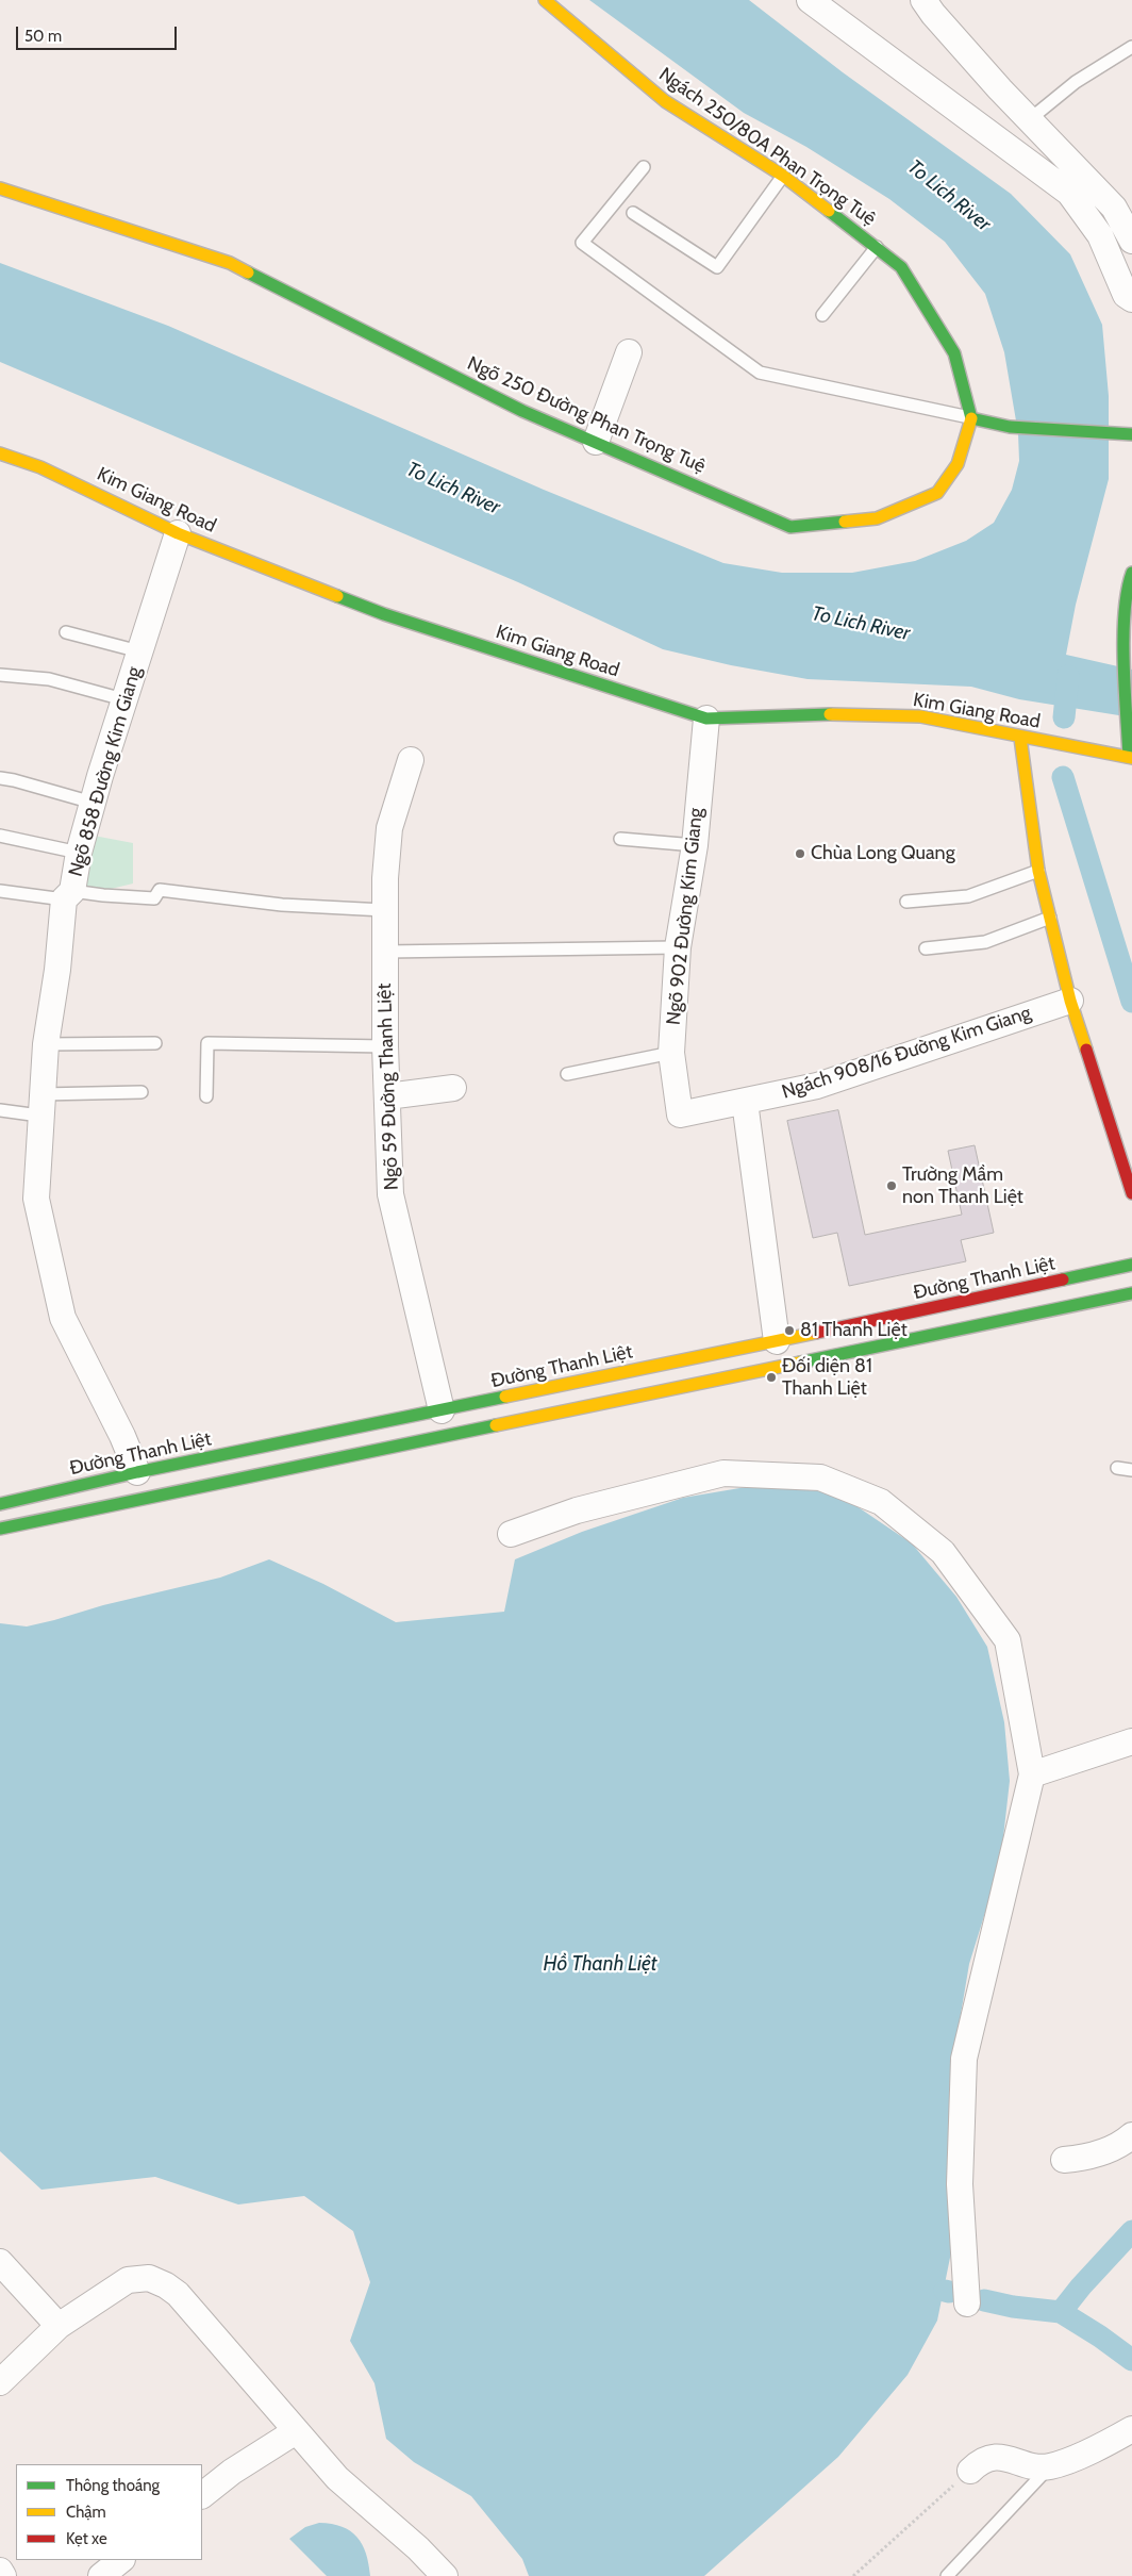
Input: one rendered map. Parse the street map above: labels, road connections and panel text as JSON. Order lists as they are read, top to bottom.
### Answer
{
  "streets": {
    "street": [
      "Ngách 250/80A Phan Trọng Tuệ",
      "Ngõ 250 Đường Phan Trọng Tuệ",
      "Kim Giang Road",
      "Ngõ 858 Đường Kim Giang",
      "Ngõ 902 Đường Kim Giang",
      "Ngách 908/16 Đường Kim Giang",
      "Ngõ 59 Đường Thanh Liệt",
      "Đường Thanh Liệt"
    ]
  },
  "crossings": [
    ["Ngách 250/80A Phan Trọng Tuệ", "Ngõ 250 Đường Phan Trọng Tuệ"],
    ["Kim Giang Road", "Ngõ 858 Đường Kim Giang"],
    ["Kim Giang Road", "Ngõ 902 Đường Kim Giang"],
    ["Ngõ 858 Đường Kim Giang", "Đường Thanh Liệt"],
    ["Ngõ 902 Đường Kim Giang", "Ngách 908/16 Đường Kim Giang"],
    ["Ngõ 59 Đường Thanh Liệt", "Đường Thanh Liệt"]
  ],
  "water": ["To Lich River", "Hồ Thanh Liệt"],
  "places": [
    "Chùa Long Quang",
    "Trường Mầm non Thanh Liệt",
    "81 Thanh Liệt",
    "Đối diện 81 Thanh Liệt"
  ],
  "legend": ["Thông thoáng", "Chậm", "Kẹt xe"],
  "scale_bar": "50 m"
}
